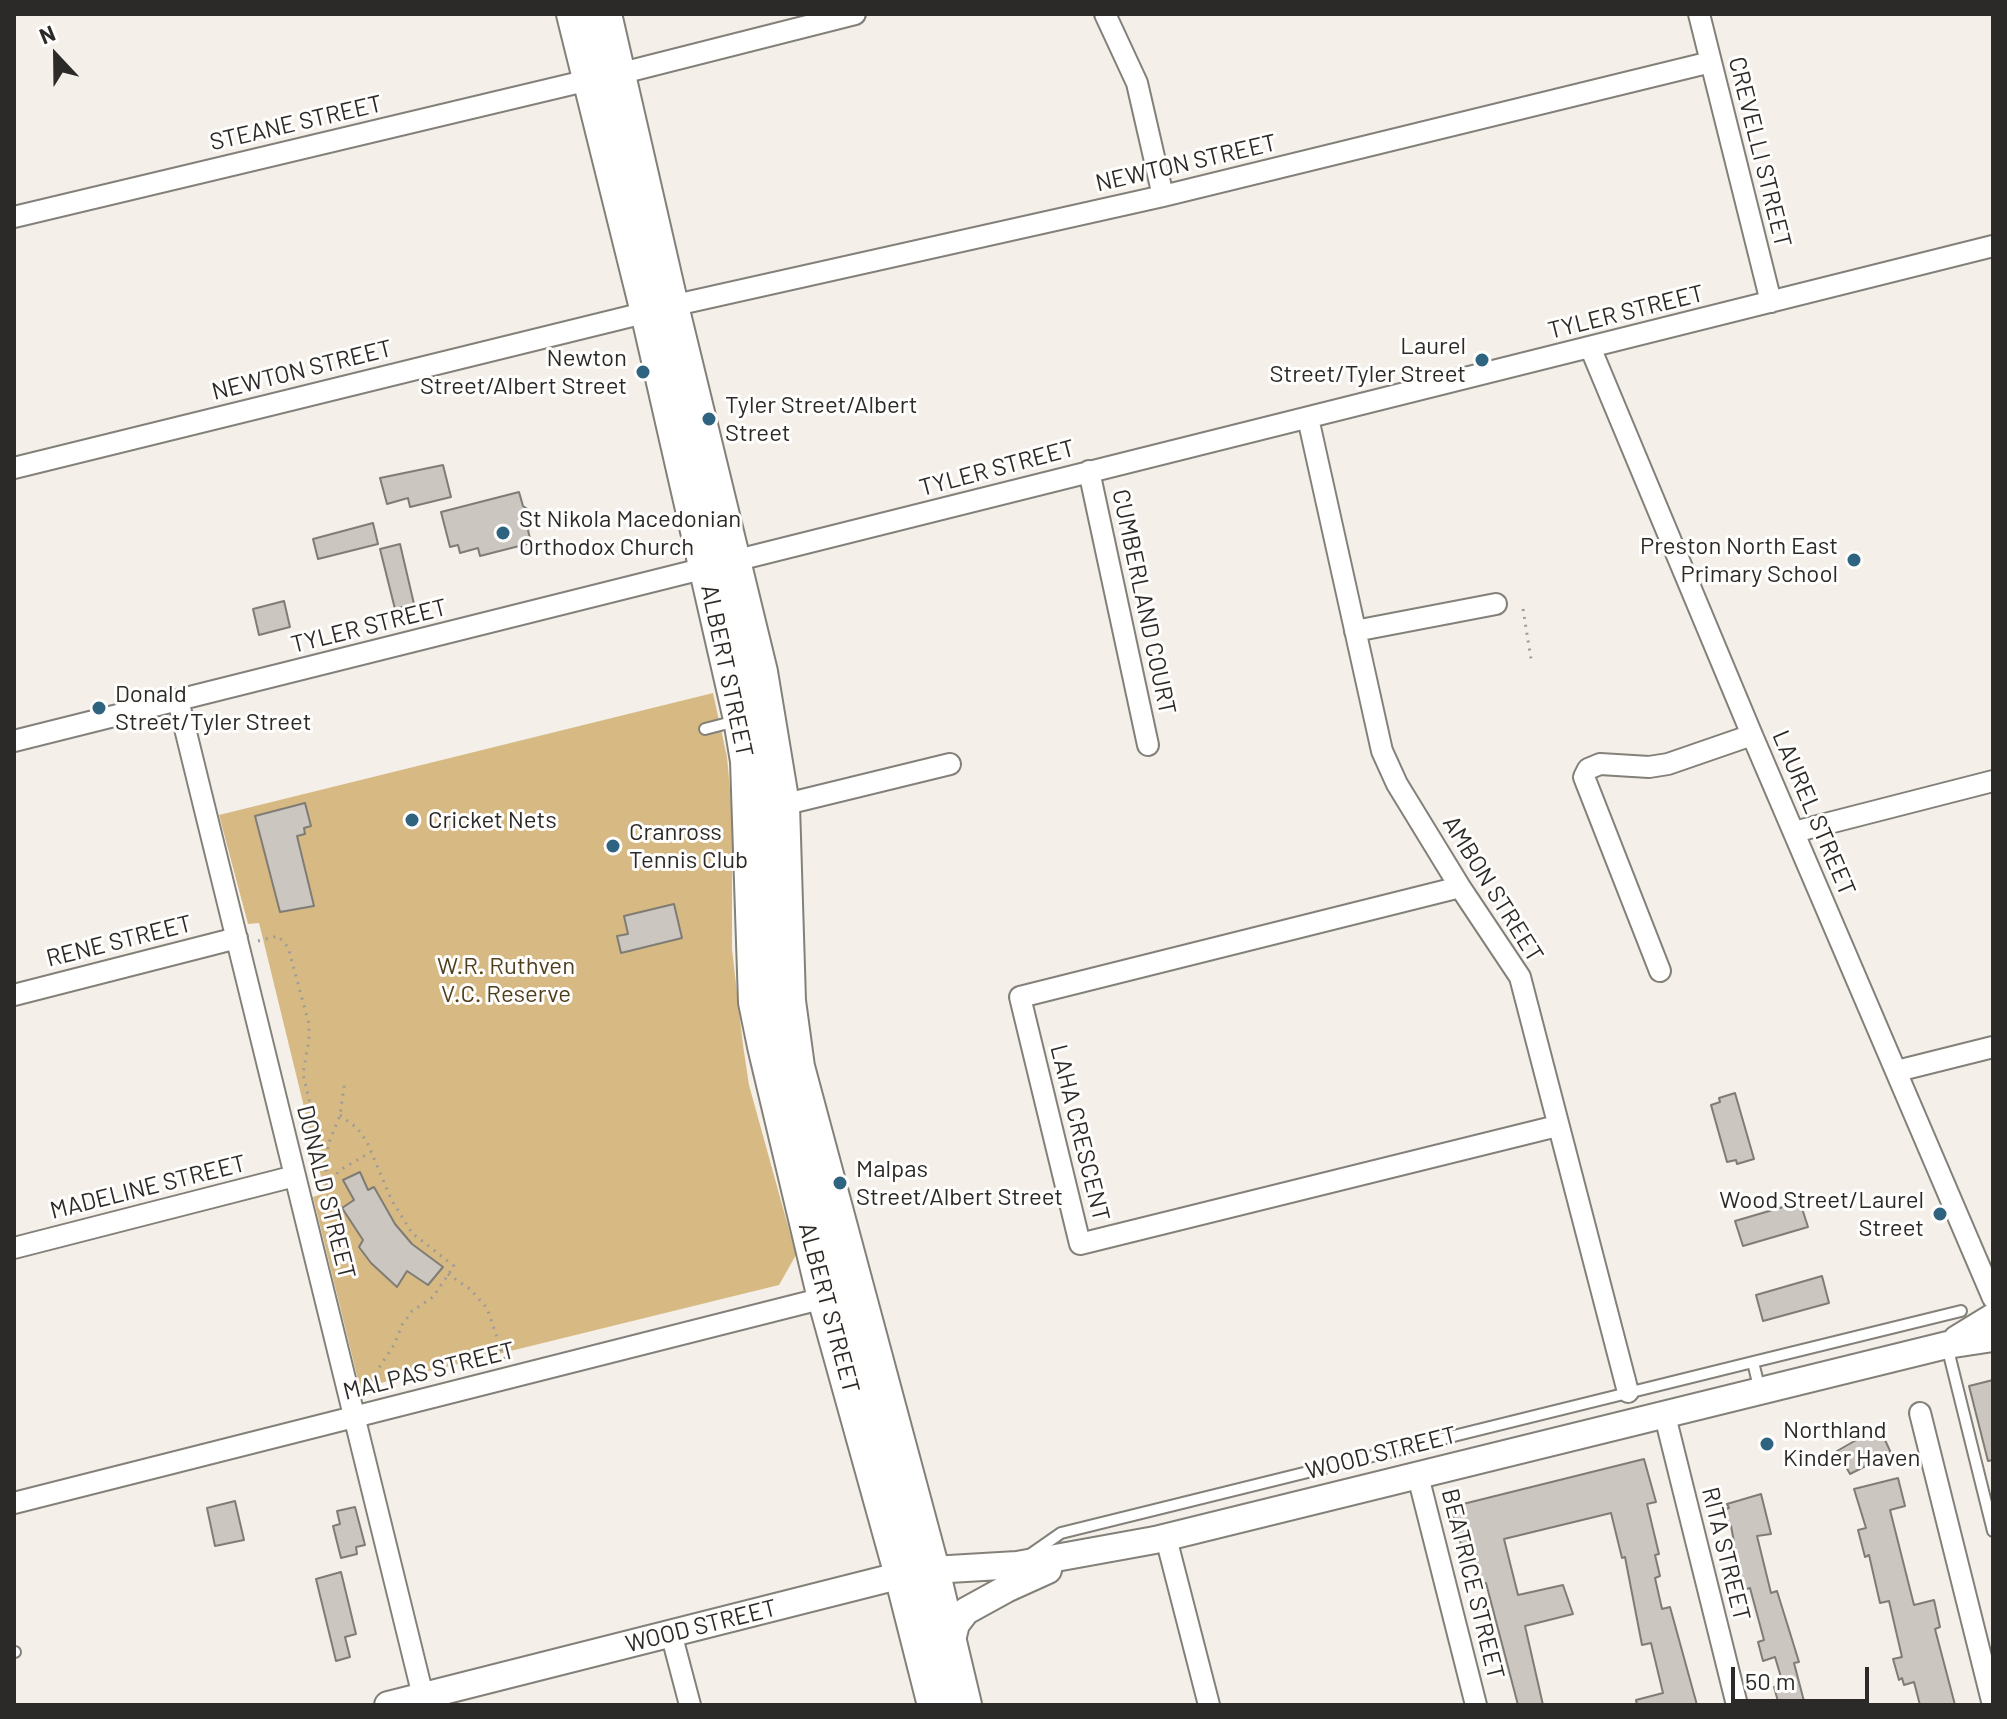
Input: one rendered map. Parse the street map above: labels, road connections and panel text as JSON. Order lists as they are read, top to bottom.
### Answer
{
  "streets": {
    "highway": ["ALBERT STREET"],
    "street": [
      "STEANE STREET",
      "CREVELLI STREET",
      "NEWTON STREET",
      "TYLER STREET",
      "CUMBERLAND COURT",
      "LAUREL STREET",
      "AMBON STREET",
      "RENE STREET",
      "LAHA CRESCENT",
      "MADELINE STREET",
      "DONALD STREET",
      "MALPAS STREET",
      "WOOD STREET",
      "RITA STREET",
      "BEATRICE STREET"
    ]
  },
  "crossings": [
    ["STEANE STREET", "ALBERT STREET"],
    ["CREVELLI STREET", "NEWTON STREET"],
    ["CREVELLI STREET", "TYLER STREET"],
    ["NEWTON STREET", "ALBERT STREET"],
    ["TYLER STREET", "CUMBERLAND COURT"],
    ["TYLER STREET", "ALBERT STREET"],
    ["TYLER STREET", "LAUREL STREET"],
    ["TYLER STREET", "AMBON STREET"],
    ["TYLER STREET", "DONALD STREET"],
    ["ALBERT STREET", "MALPAS STREET"],
    ["ALBERT STREET", "WOOD STREET"],
    ["AMBON STREET", "LAHA CRESCENT"],
    ["AMBON STREET", "WOOD STREET"],
    ["RENE STREET", "DONALD STREET"],
    ["MADELINE STREET", "DONALD STREET"],
    ["DONALD STREET", "MALPAS STREET"],
    ["DONALD STREET", "WOOD STREET"],
    ["WOOD STREET", "RITA STREET"],
    ["WOOD STREET", "BEATRICE STREET"]
  ],
  "parks": ["W.R. Ruthven V.C. Reserve"],
  "places": [
    "Laurel Street/Tyler Street",
    "Newton Street/Albert Street",
    "Tyler Street/Albert Street",
    "St Nikola Macedonian Orthodox Church",
    "Preston North East Primary School",
    "Donald Street/Tyler Street",
    "Cricket Nets",
    "Cranross Tennis Club",
    "Malpas Street/Albert Street",
    "Wood Street/Laurel Street",
    "Northland Kinder Haven"
  ],
  "scale_bar": "50 m",
  "north": "top"
}
